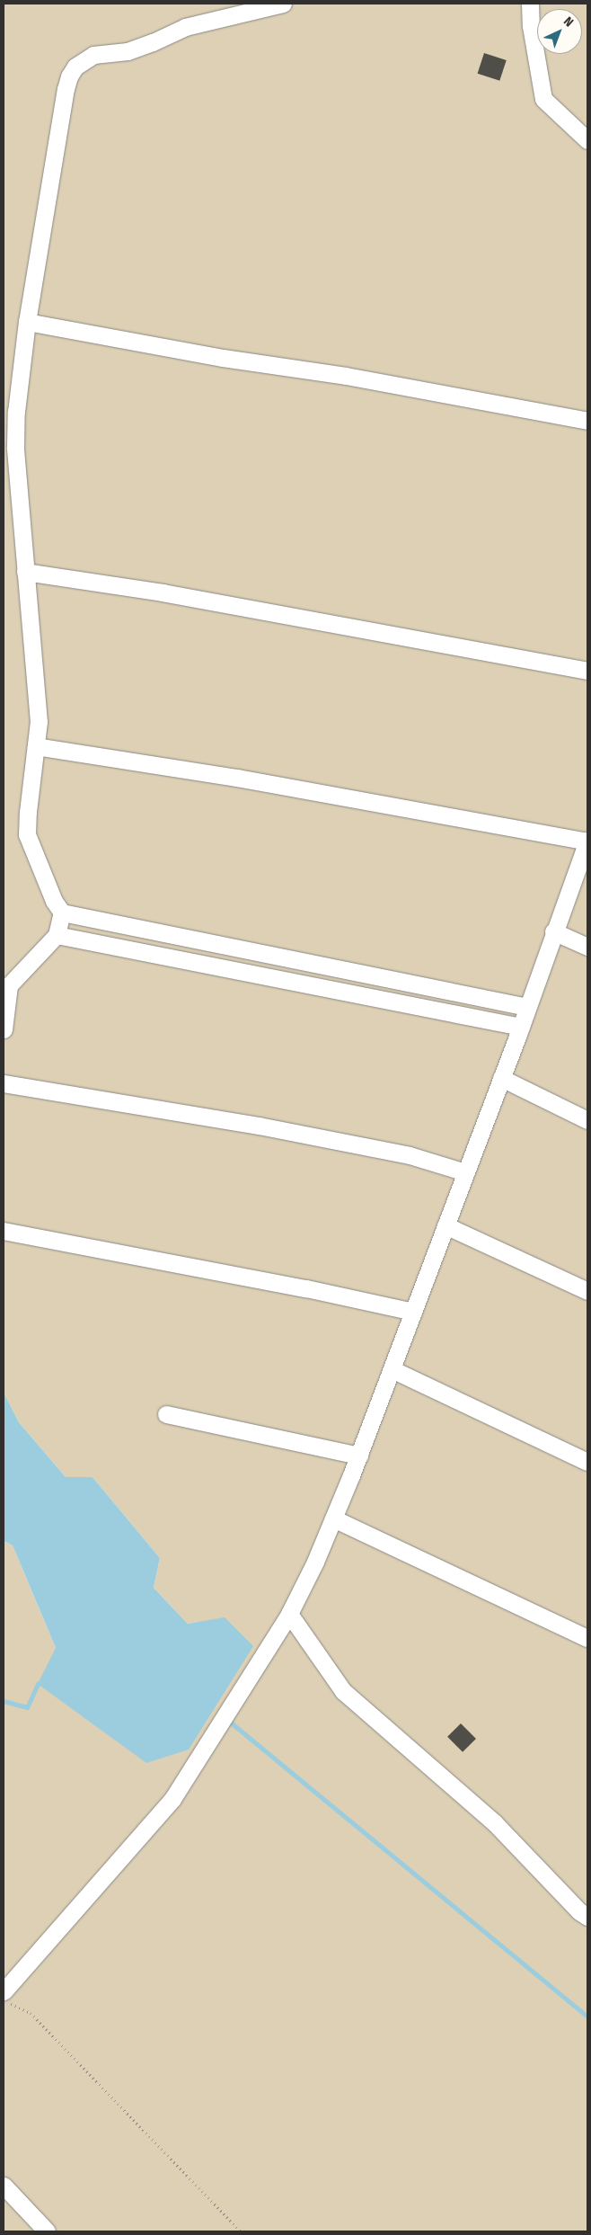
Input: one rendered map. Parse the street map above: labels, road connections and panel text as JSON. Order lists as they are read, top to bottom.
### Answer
{
  "north": "top right"
}
